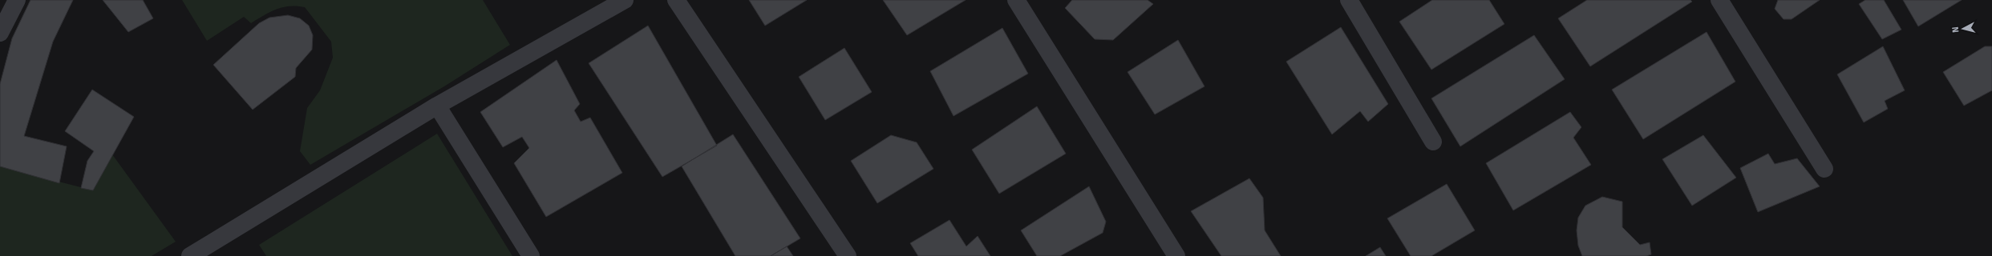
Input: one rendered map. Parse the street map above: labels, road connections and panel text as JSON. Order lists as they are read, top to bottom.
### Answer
{
  "north": "left"
}
